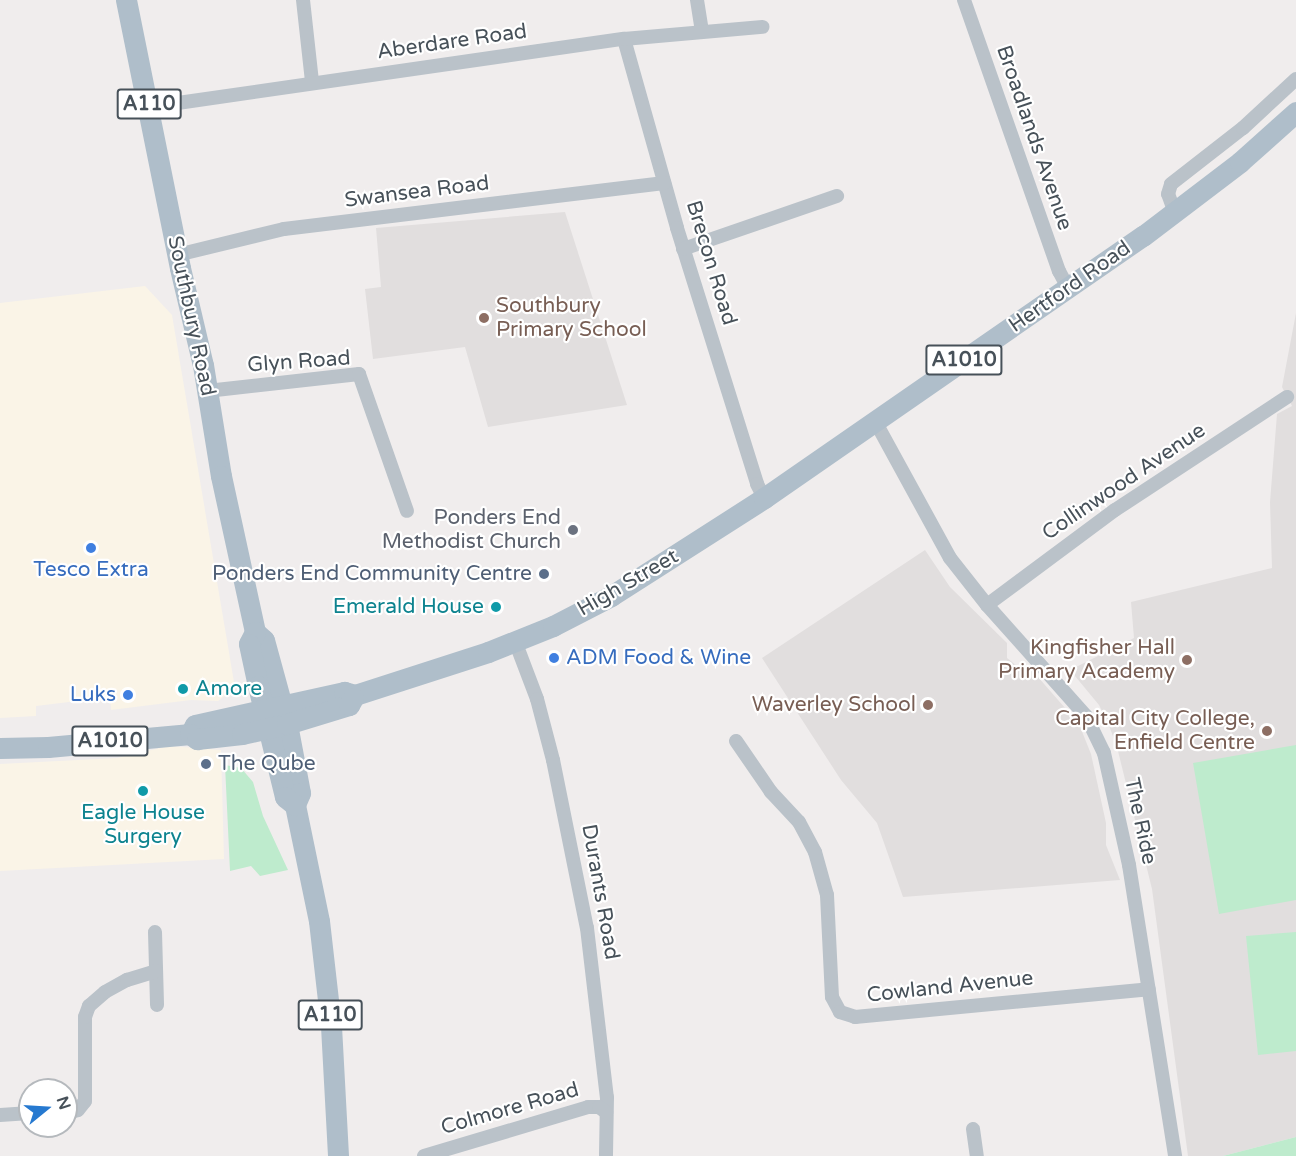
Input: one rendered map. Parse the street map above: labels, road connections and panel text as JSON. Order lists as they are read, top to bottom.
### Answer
{
  "streets": {
    "main road": [
      "A110",
      "Hertford Road",
      "Southbury Road",
      "A1010",
      "High Street"
    ],
    "street": [
      "Aberdare Road",
      "Broadlands Avenue",
      "Swansea Road",
      "Brecon Road",
      "Glyn Road",
      "Collinwood Avenue",
      "The Ride",
      "Durants Road",
      "Cowland Avenue",
      "Colmore Road"
    ]
  },
  "crossings": [
    ["Aberdare Road", "Brecon Road"],
    ["Aberdare Road", "Southbury Road"],
    ["A110", "Southbury Road"],
    ["A110", "High Street"],
    ["Broadlands Avenue", "Hertford Road"],
    ["Swansea Road", "Brecon Road"],
    ["Swansea Road", "Southbury Road"],
    ["Brecon Road", "High Street"],
    ["Hertford Road", "High Street"],
    ["Hertford Road", "The Ride"],
    ["Southbury Road", "Glyn Road"],
    ["Southbury Road", "High Street"],
    ["Collinwood Avenue", "The Ride"],
    ["High Street", "The Ride"],
    ["High Street", "Durants Road"],
    ["The Ride", "Cowland Avenue"],
    ["Durants Road", "Colmore Road"]
  ],
  "places": [
    "Southbury Primary School",
    "Ponders End Methodist Church",
    "Tesco Extra",
    "Ponders End Community Centre",
    "Emerald House",
    "ADM Food & Wine",
    "Kingfisher Hall Primary Academy",
    "Amore",
    "Luks",
    "Waverley School",
    "Capital City College, Enfield Centre",
    "The Qube",
    "Eagle House Surgery"
  ],
  "north": "right"
}
